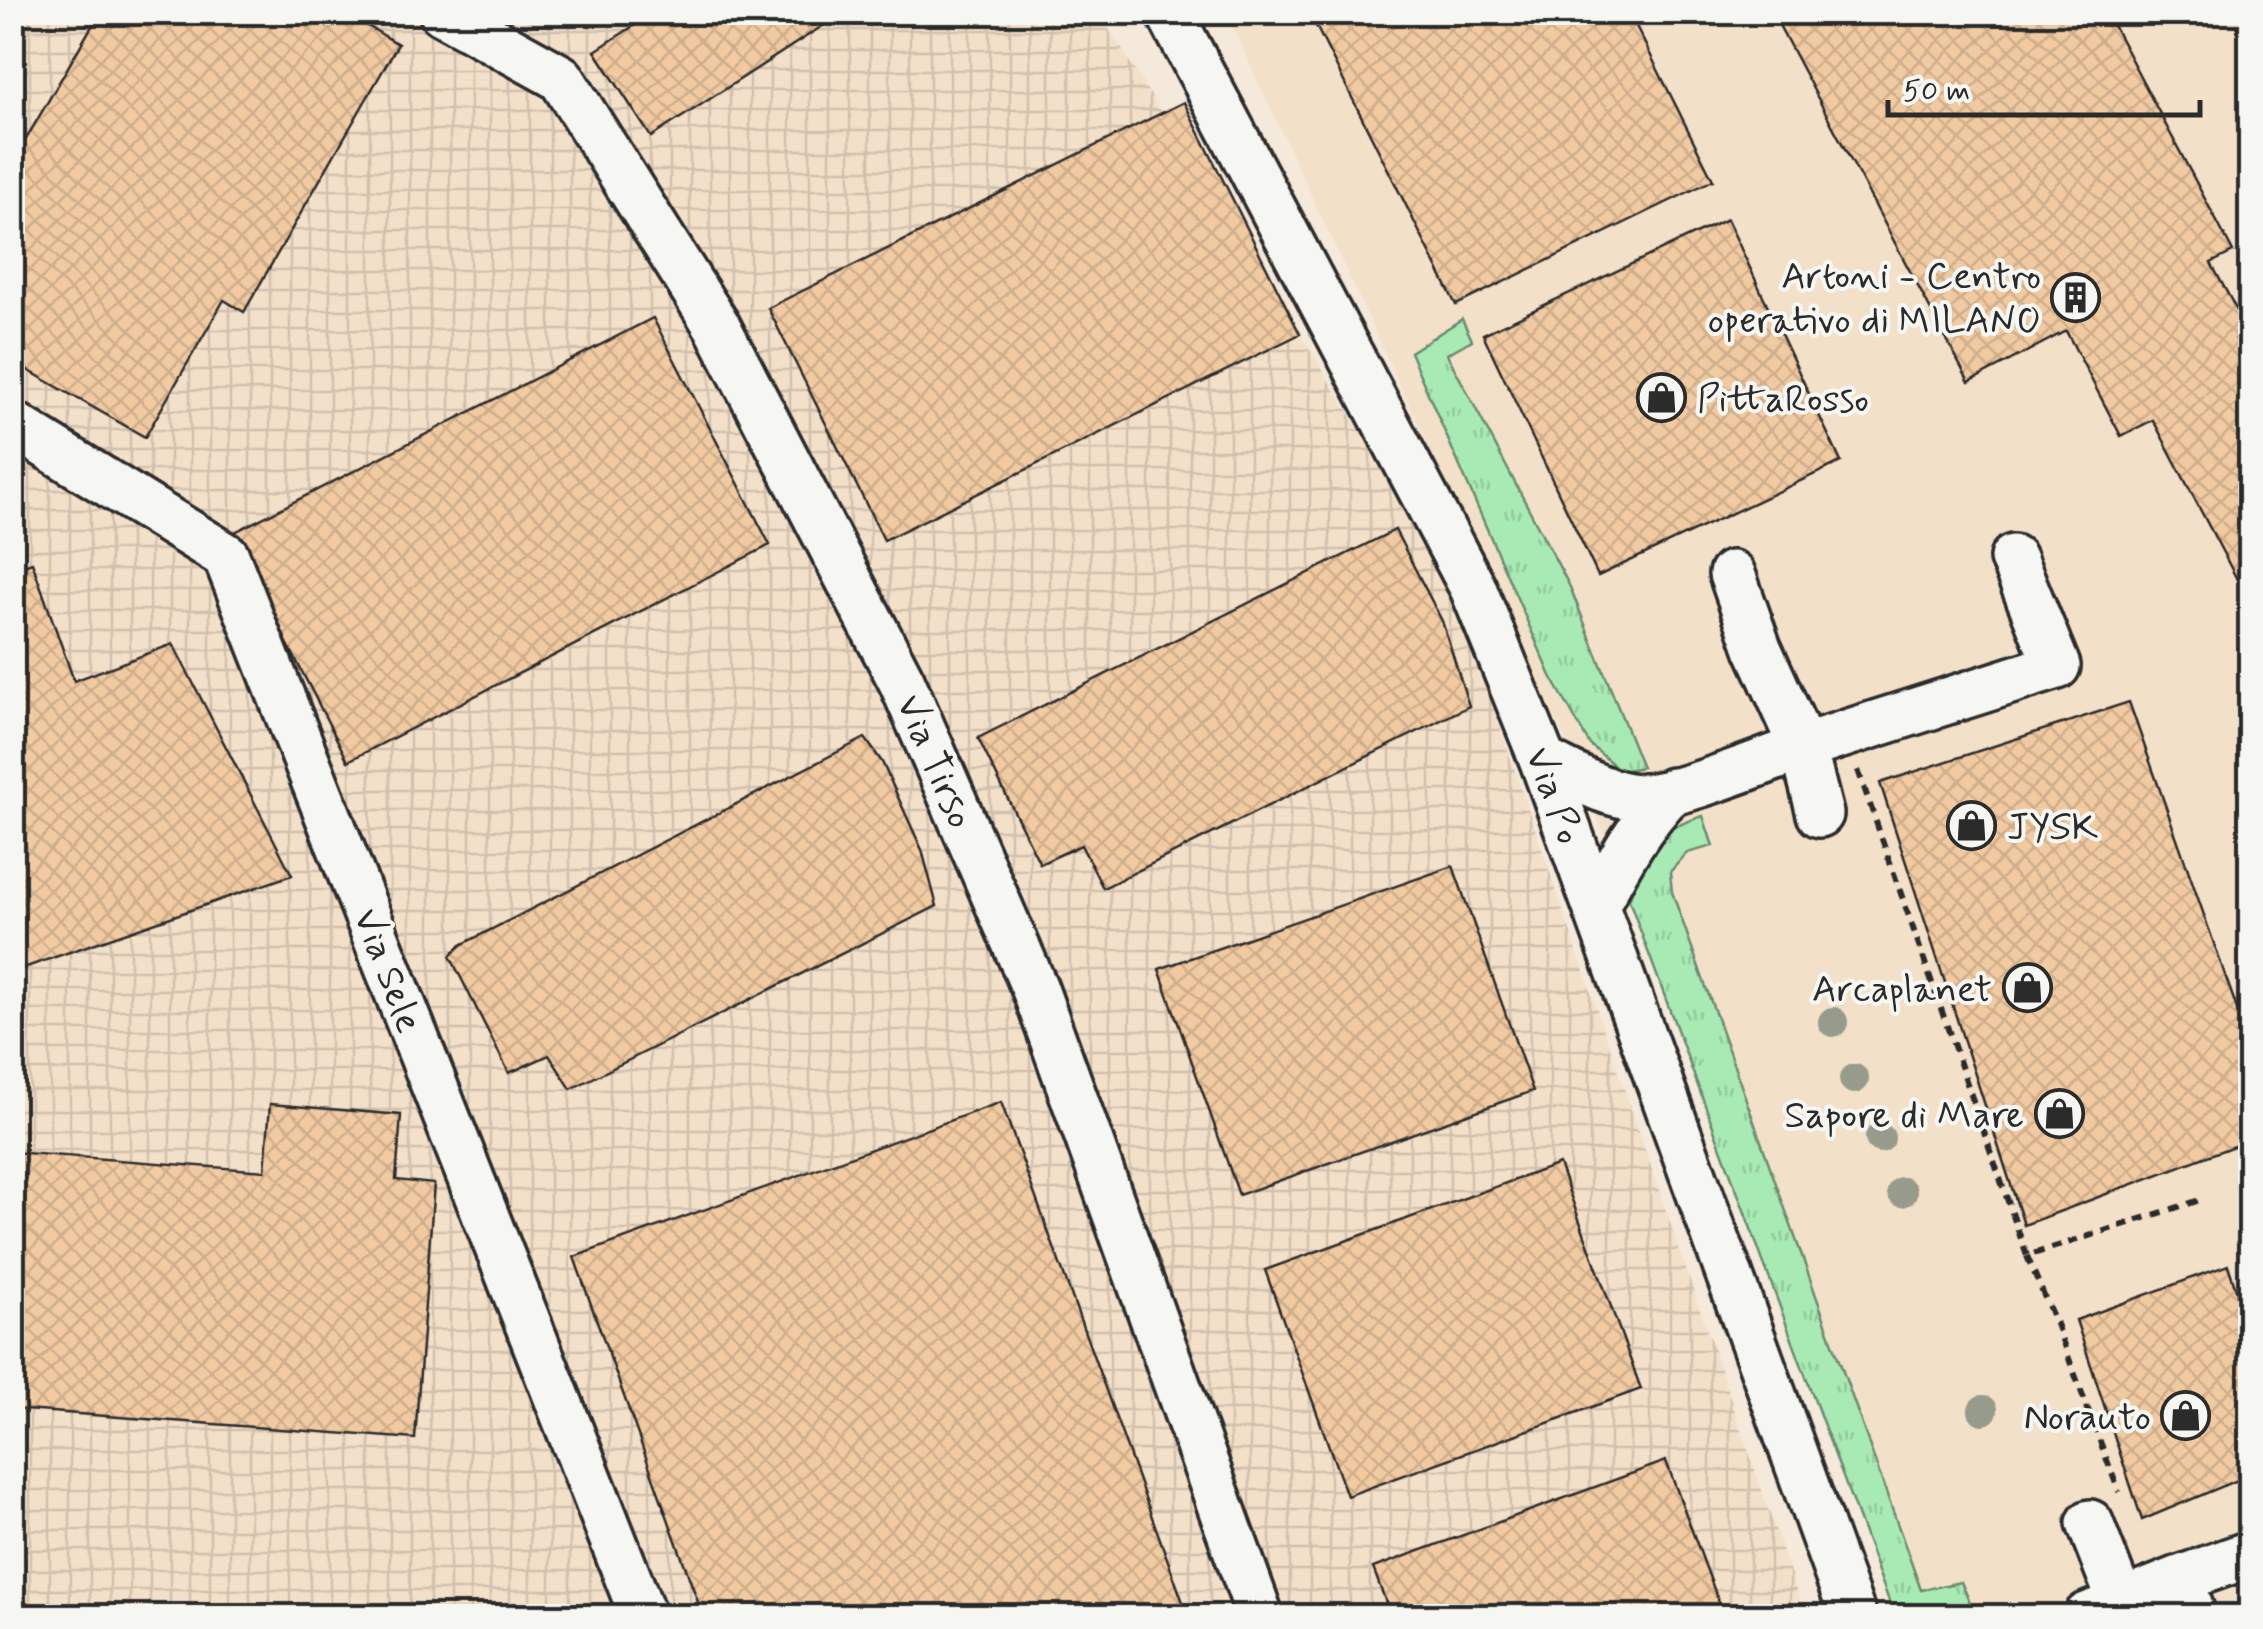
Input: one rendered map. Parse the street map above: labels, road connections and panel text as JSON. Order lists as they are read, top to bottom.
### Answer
{
  "streets": {
    "street": ["Via Tirso", "Via Po", "Via Sele"]
  },
  "places": {
    "building": ["Artoni - Centro operativo di MILANO"],
    "shop": [
      "PittaRosso",
      "JYSK",
      "Arcaplanet",
      "Sapore di Mare",
      "Norauto"
    ]
  },
  "scale_bar": "50 m"
}
